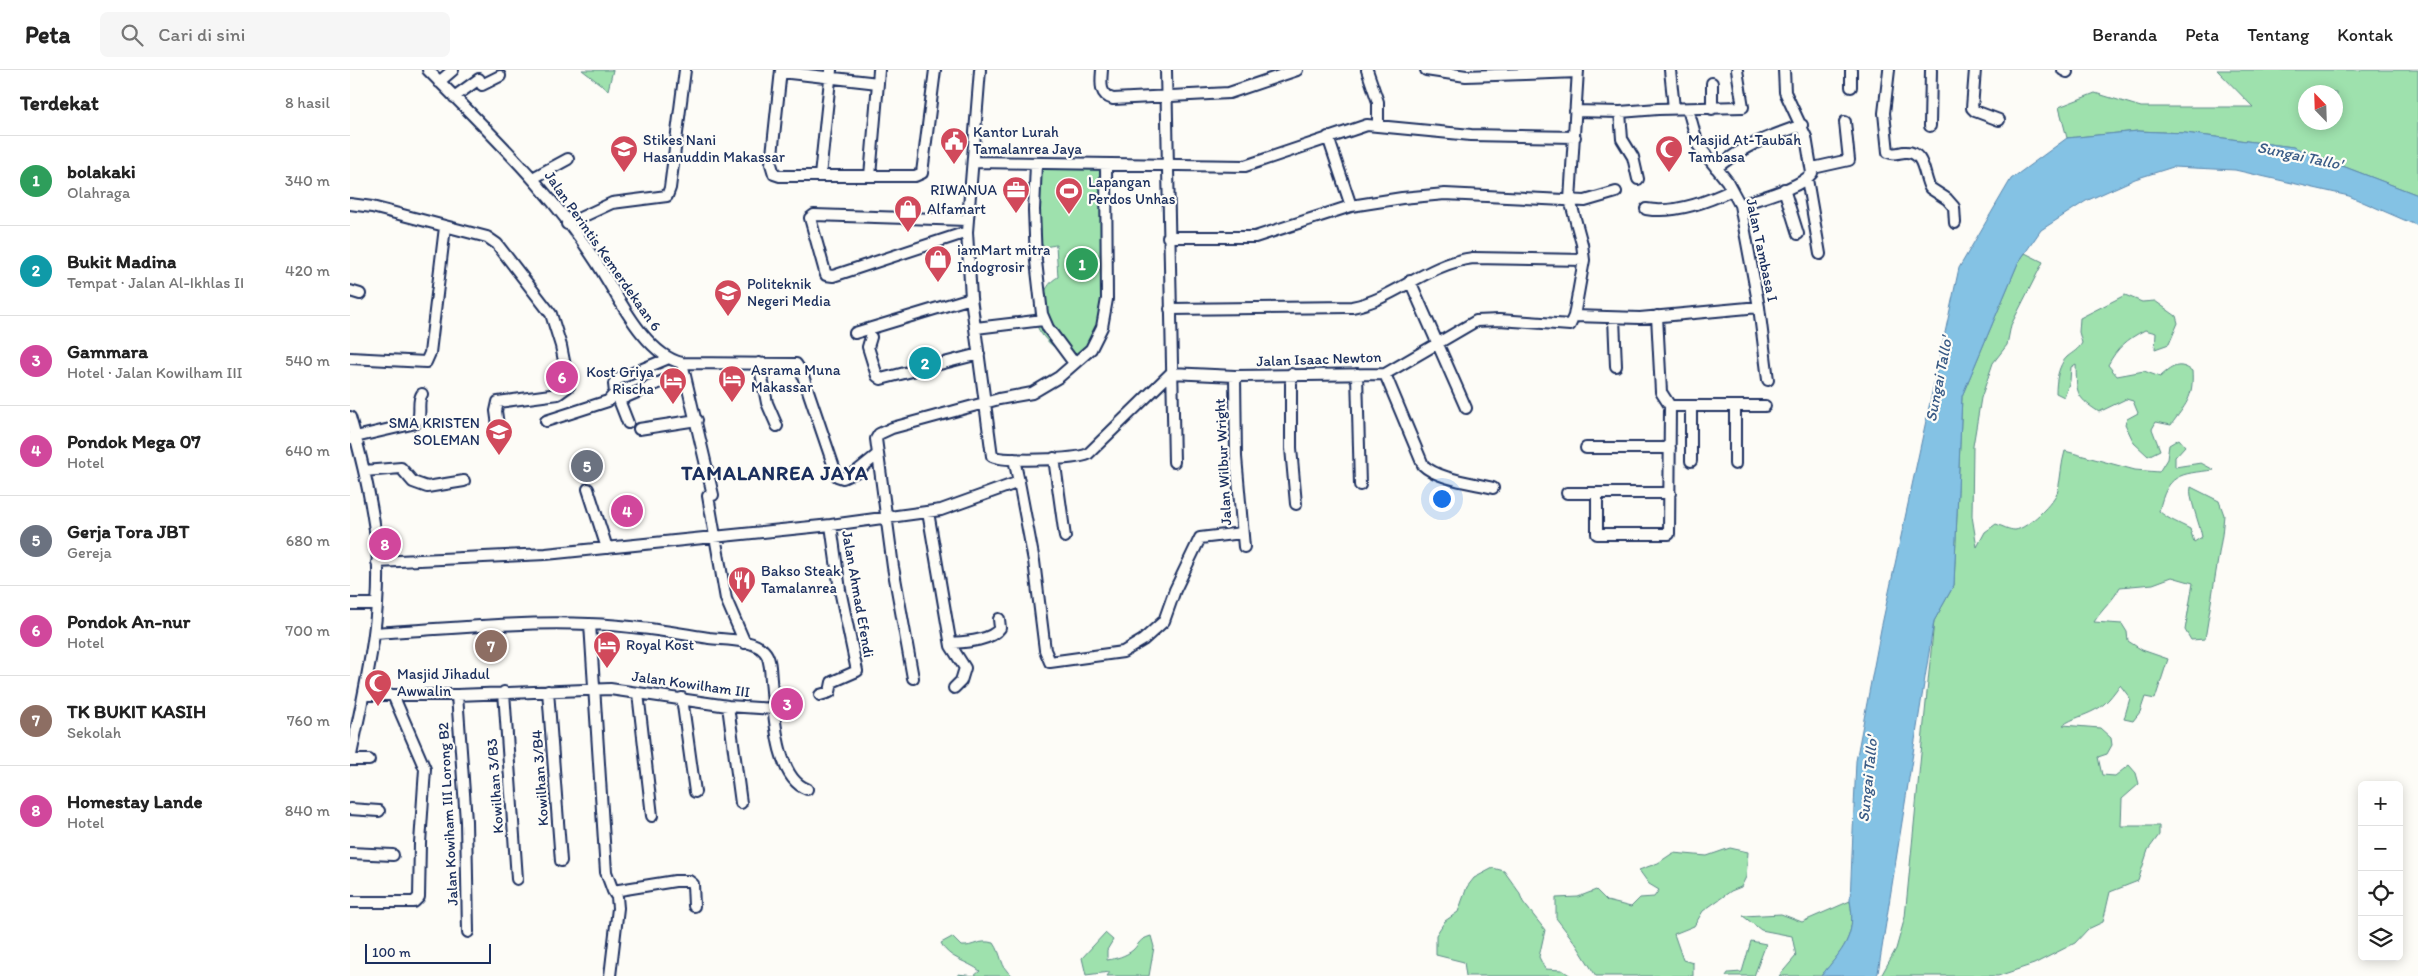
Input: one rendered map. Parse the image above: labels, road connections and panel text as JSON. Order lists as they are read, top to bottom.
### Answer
{
  "streets": {
    "street": [
      "Jalan Tambasa I",
      "Jalan Perintis Kemerdekaan 6",
      "Jalan Isaac Newton",
      "Jalan Wilbur Wright",
      "Jalan Ahmad Efendi",
      "Jalan Kowilham III",
      "Kowilhan 3/B4",
      "Kowilhan 3/B3",
      "Jalan Kowiham III Lorong B2"
    ]
  },
  "crossings": [
    ["Jalan Tambasa I", "Jalan Isaac Newton"],
    ["Jalan Isaac Newton", "Jalan Wilbur Wright"],
    ["Jalan Kowilham III", "Kowilhan 3/B4"],
    ["Jalan Kowilham III", "Kowilhan 3/B3"],
    ["Jalan Kowilham III", "Jalan Kowiham III Lorong B2"]
  ],
  "districts": ["TAMALANREA JAYA"],
  "water": ["Sungai Tallo'"],
  "places": {
    "public building": ["Kantor Lurah Tamalanrea Jaya"],
    "school or university": ["Stikes Nani Hasanuddin Makassar", "Politeknik Negeri Media", "SMA KRISTEN SOLEMAN"],
    "mosque": ["Masjid At-Taubah Tambasa", "Masjid Jihadul Awwalin"],
    "office": ["RIWANUA"],
    "sports": ["Lapangan Perdos Unhas"],
    "shop": ["Alfamart", "iamMart mitra Indogrosir"],
    "hotel": ["Asrama Muna Makassar", "Kost Griya Rischa", "Royal Kost"],
    "restaurant": ["Bakso Steak Tamalanrea"]
  },
  "scale_bar": "100 m",
  "north": "top left",
  "page": {
    "header": "Peta",
    "search": "Cari di sini",
    "nav": [
      "Beranda",
      "Peta",
      "Tentang",
      "Kontak"
    ],
    "heading": ["Terdekat", "8 hasil"],
    "list": [
      {
        "mark": "1",
        "name": "bolakaki",
        "note": "Olahraga",
        "value": "340 m"
      },
      {
        "mark": "2",
        "name": "Bukit Madina",
        "note": "Tempat · Jalan Al-Ikhlas II",
        "value": "420 m"
      },
      {
        "mark": "3",
        "name": "Gammara",
        "note": "Hotel · Jalan Kowilham III",
        "value": "540 m"
      },
      {
        "mark": "4",
        "name": "Pondok Mega 07",
        "note": "Hotel",
        "value": "640 m"
      },
      {
        "mark": "5",
        "name": "Gerja Tora JBT",
        "note": "Gereja",
        "value": "680 m"
      },
      {
        "mark": "6",
        "name": "Pondok An-nur",
        "note": "Hotel",
        "value": "700 m"
      },
      {
        "mark": "7",
        "name": "TK BUKIT KASIH",
        "note": "Sekolah",
        "value": "760 m"
      },
      {
        "mark": "8",
        "name": "Homestay Lande",
        "note": "Hotel",
        "value": "840 m"
      }
    ],
    "pins": [
      "1",
      "2",
      "6",
      "5",
      "4",
      "8",
      "7",
      "3"
    ],
    "map_buttons": ["+", "−"],
    "scale": "100 m"
  }
}
